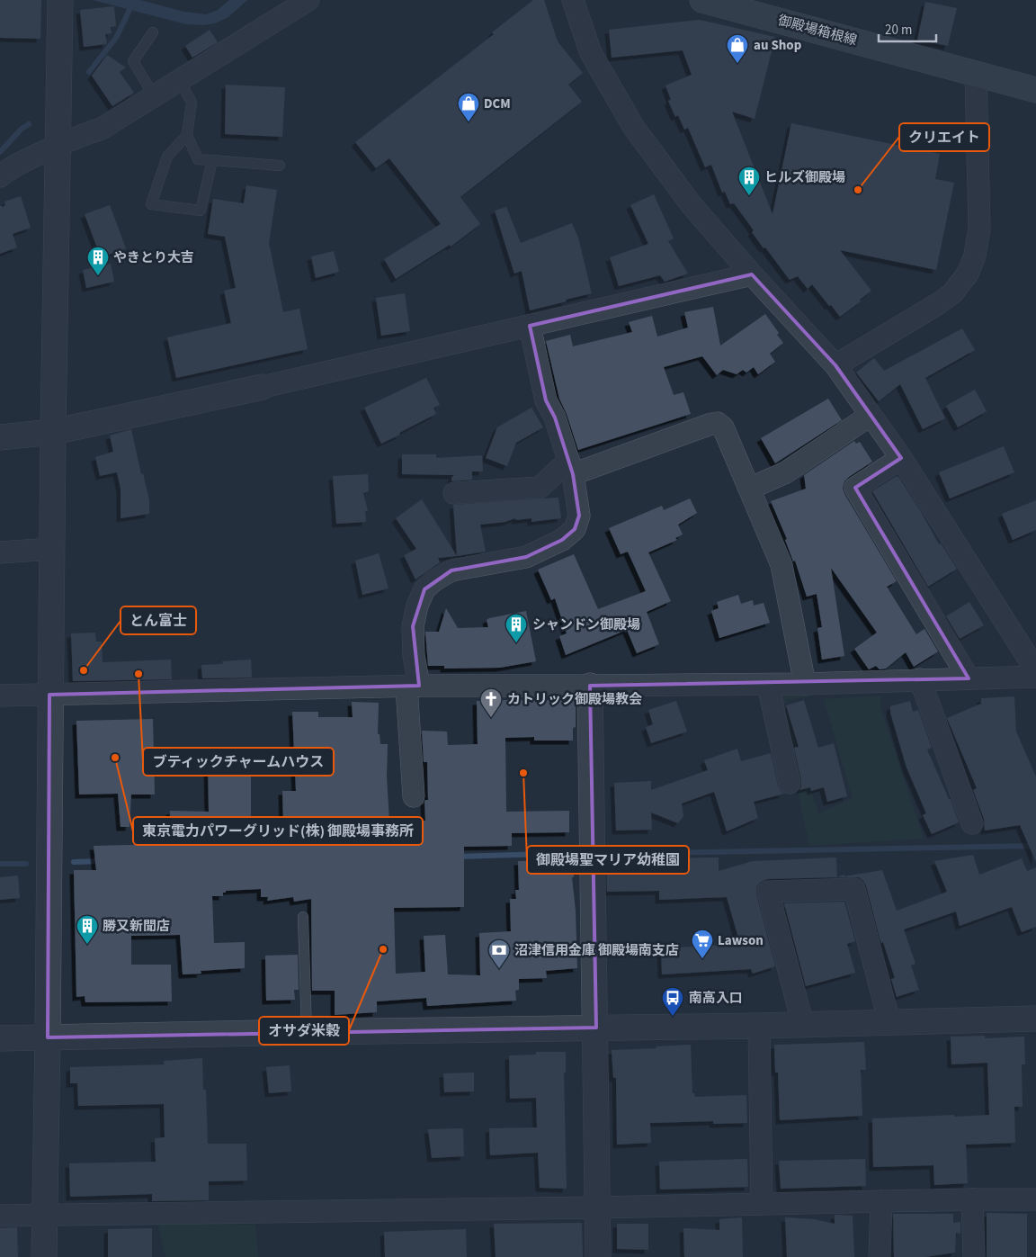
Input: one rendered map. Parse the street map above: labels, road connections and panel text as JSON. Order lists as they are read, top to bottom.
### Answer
{
  "streets": {
    "main road": ["御殿場箱根線"]
  },
  "places": {
    "shop": ["au Shop", "DCM"],
    "other": [
      "クリエイト",
      "とん富士",
      "ブティックチャームハウス",
      "東京電力パワーグリッド(株) 御殿場事務所",
      "御殿場聖マリア幼稚園",
      "オサダ米穀"
    ],
    "building": [
      "ヒルズ御殿場",
      "やきとり大吉",
      "シャンドン御殿場",
      "勝又新聞店"
    ],
    "church": ["カトリック御殿場教会"],
    "supermarket": ["Lawson"],
    "bank": ["沼津信用金庫 御殿場南支店"],
    "bus stop": ["南高入口"]
  },
  "scale_bar": "20 m"
}
